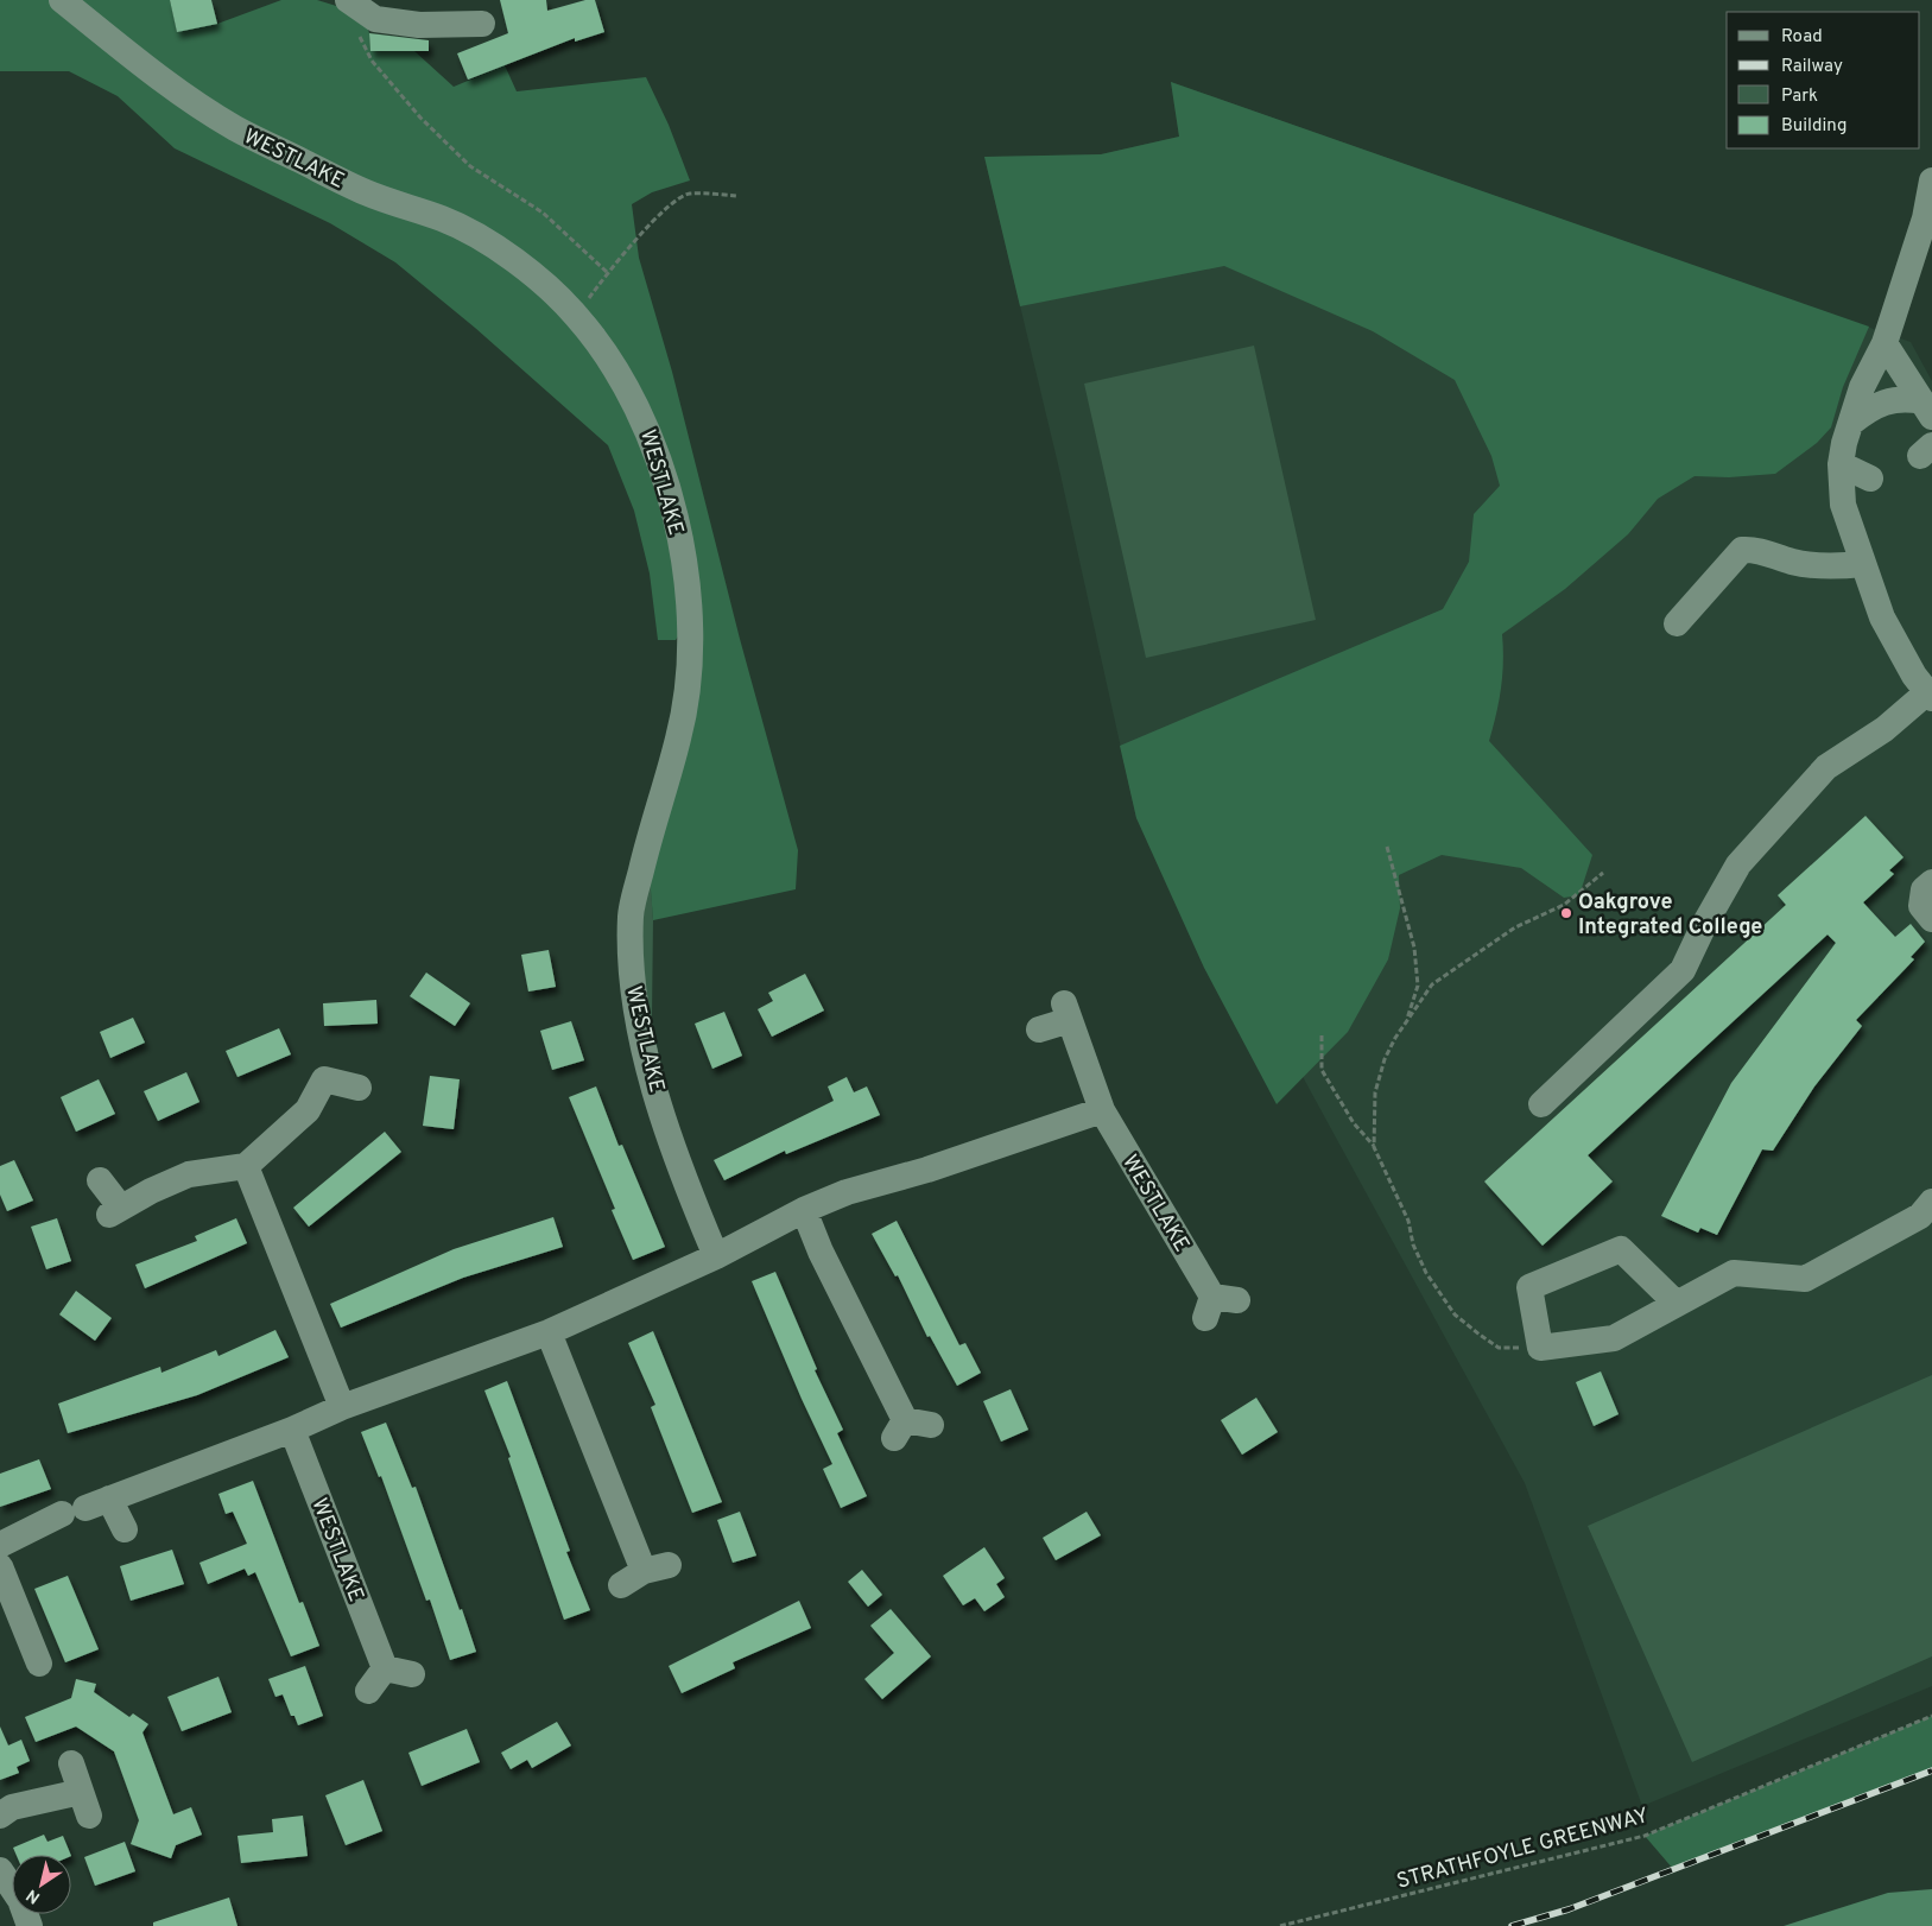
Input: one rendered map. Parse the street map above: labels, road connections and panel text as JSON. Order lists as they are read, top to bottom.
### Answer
{
  "streets": {
    "street": ["WESTLAKE"],
    "path": ["STRATHFOYLE GREENWAY"]
  },
  "places": ["Oakgrove Integrated College"],
  "legend": [
    "Road",
    "Railway",
    "Park",
    "Building"
  ],
  "north": "bottom left"
}
